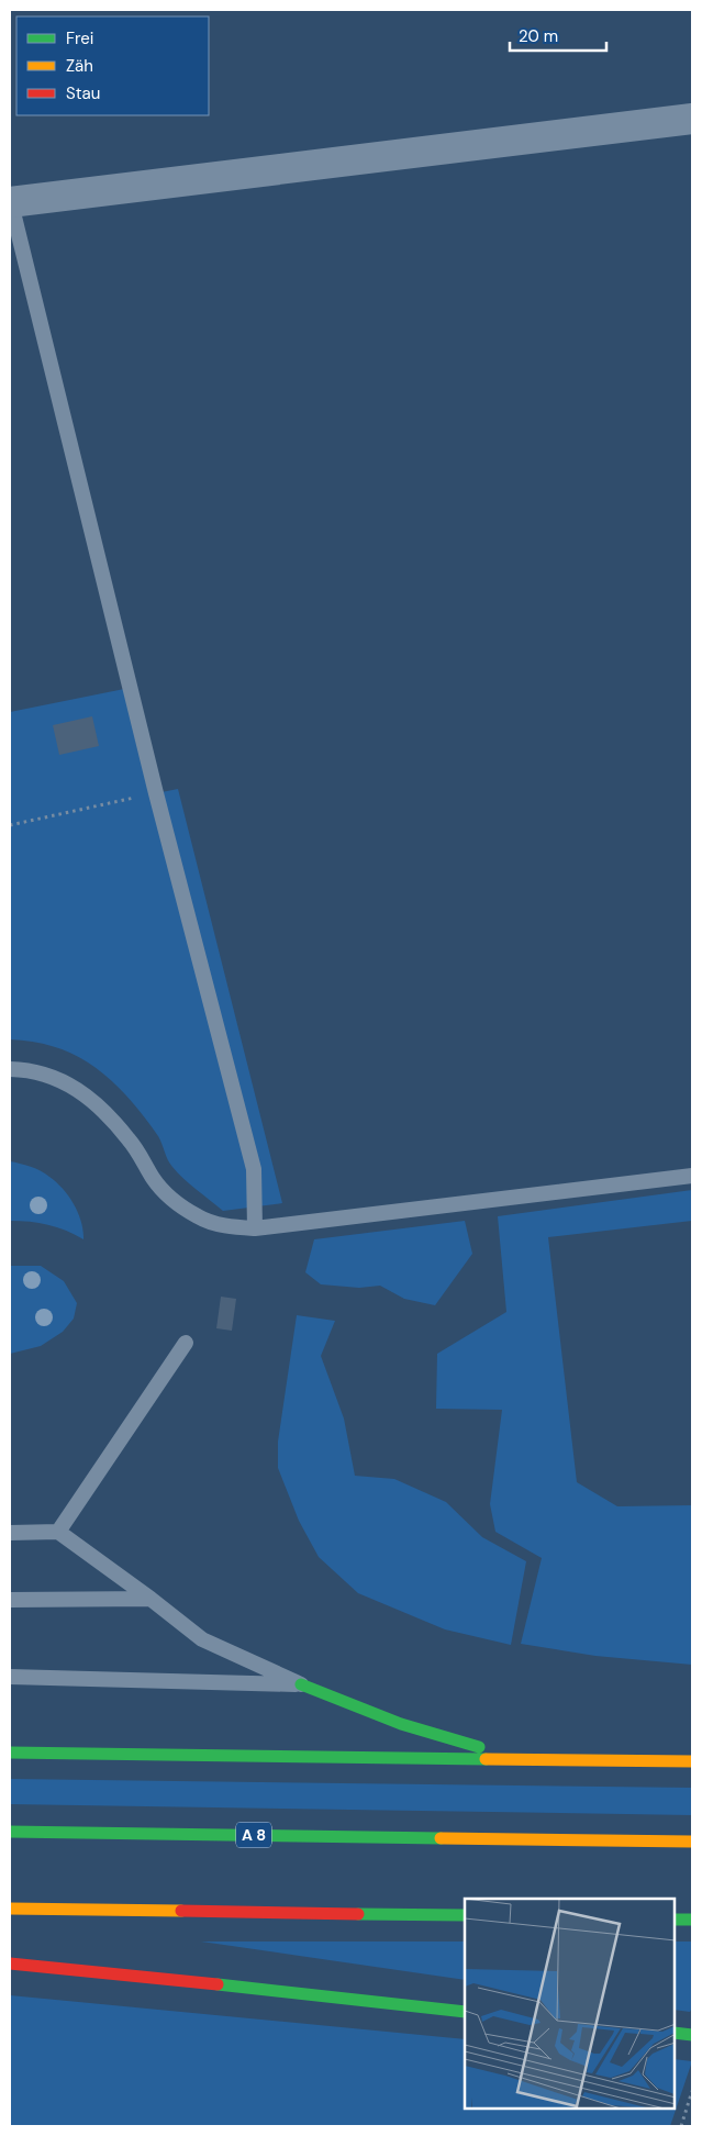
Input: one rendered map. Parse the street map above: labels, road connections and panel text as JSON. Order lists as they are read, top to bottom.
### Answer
{
  "streets": {
    "highway": ["A 8"]
  },
  "legend": ["Frei", "Zäh", "Stau"],
  "scale_bar": "20 m"
}
